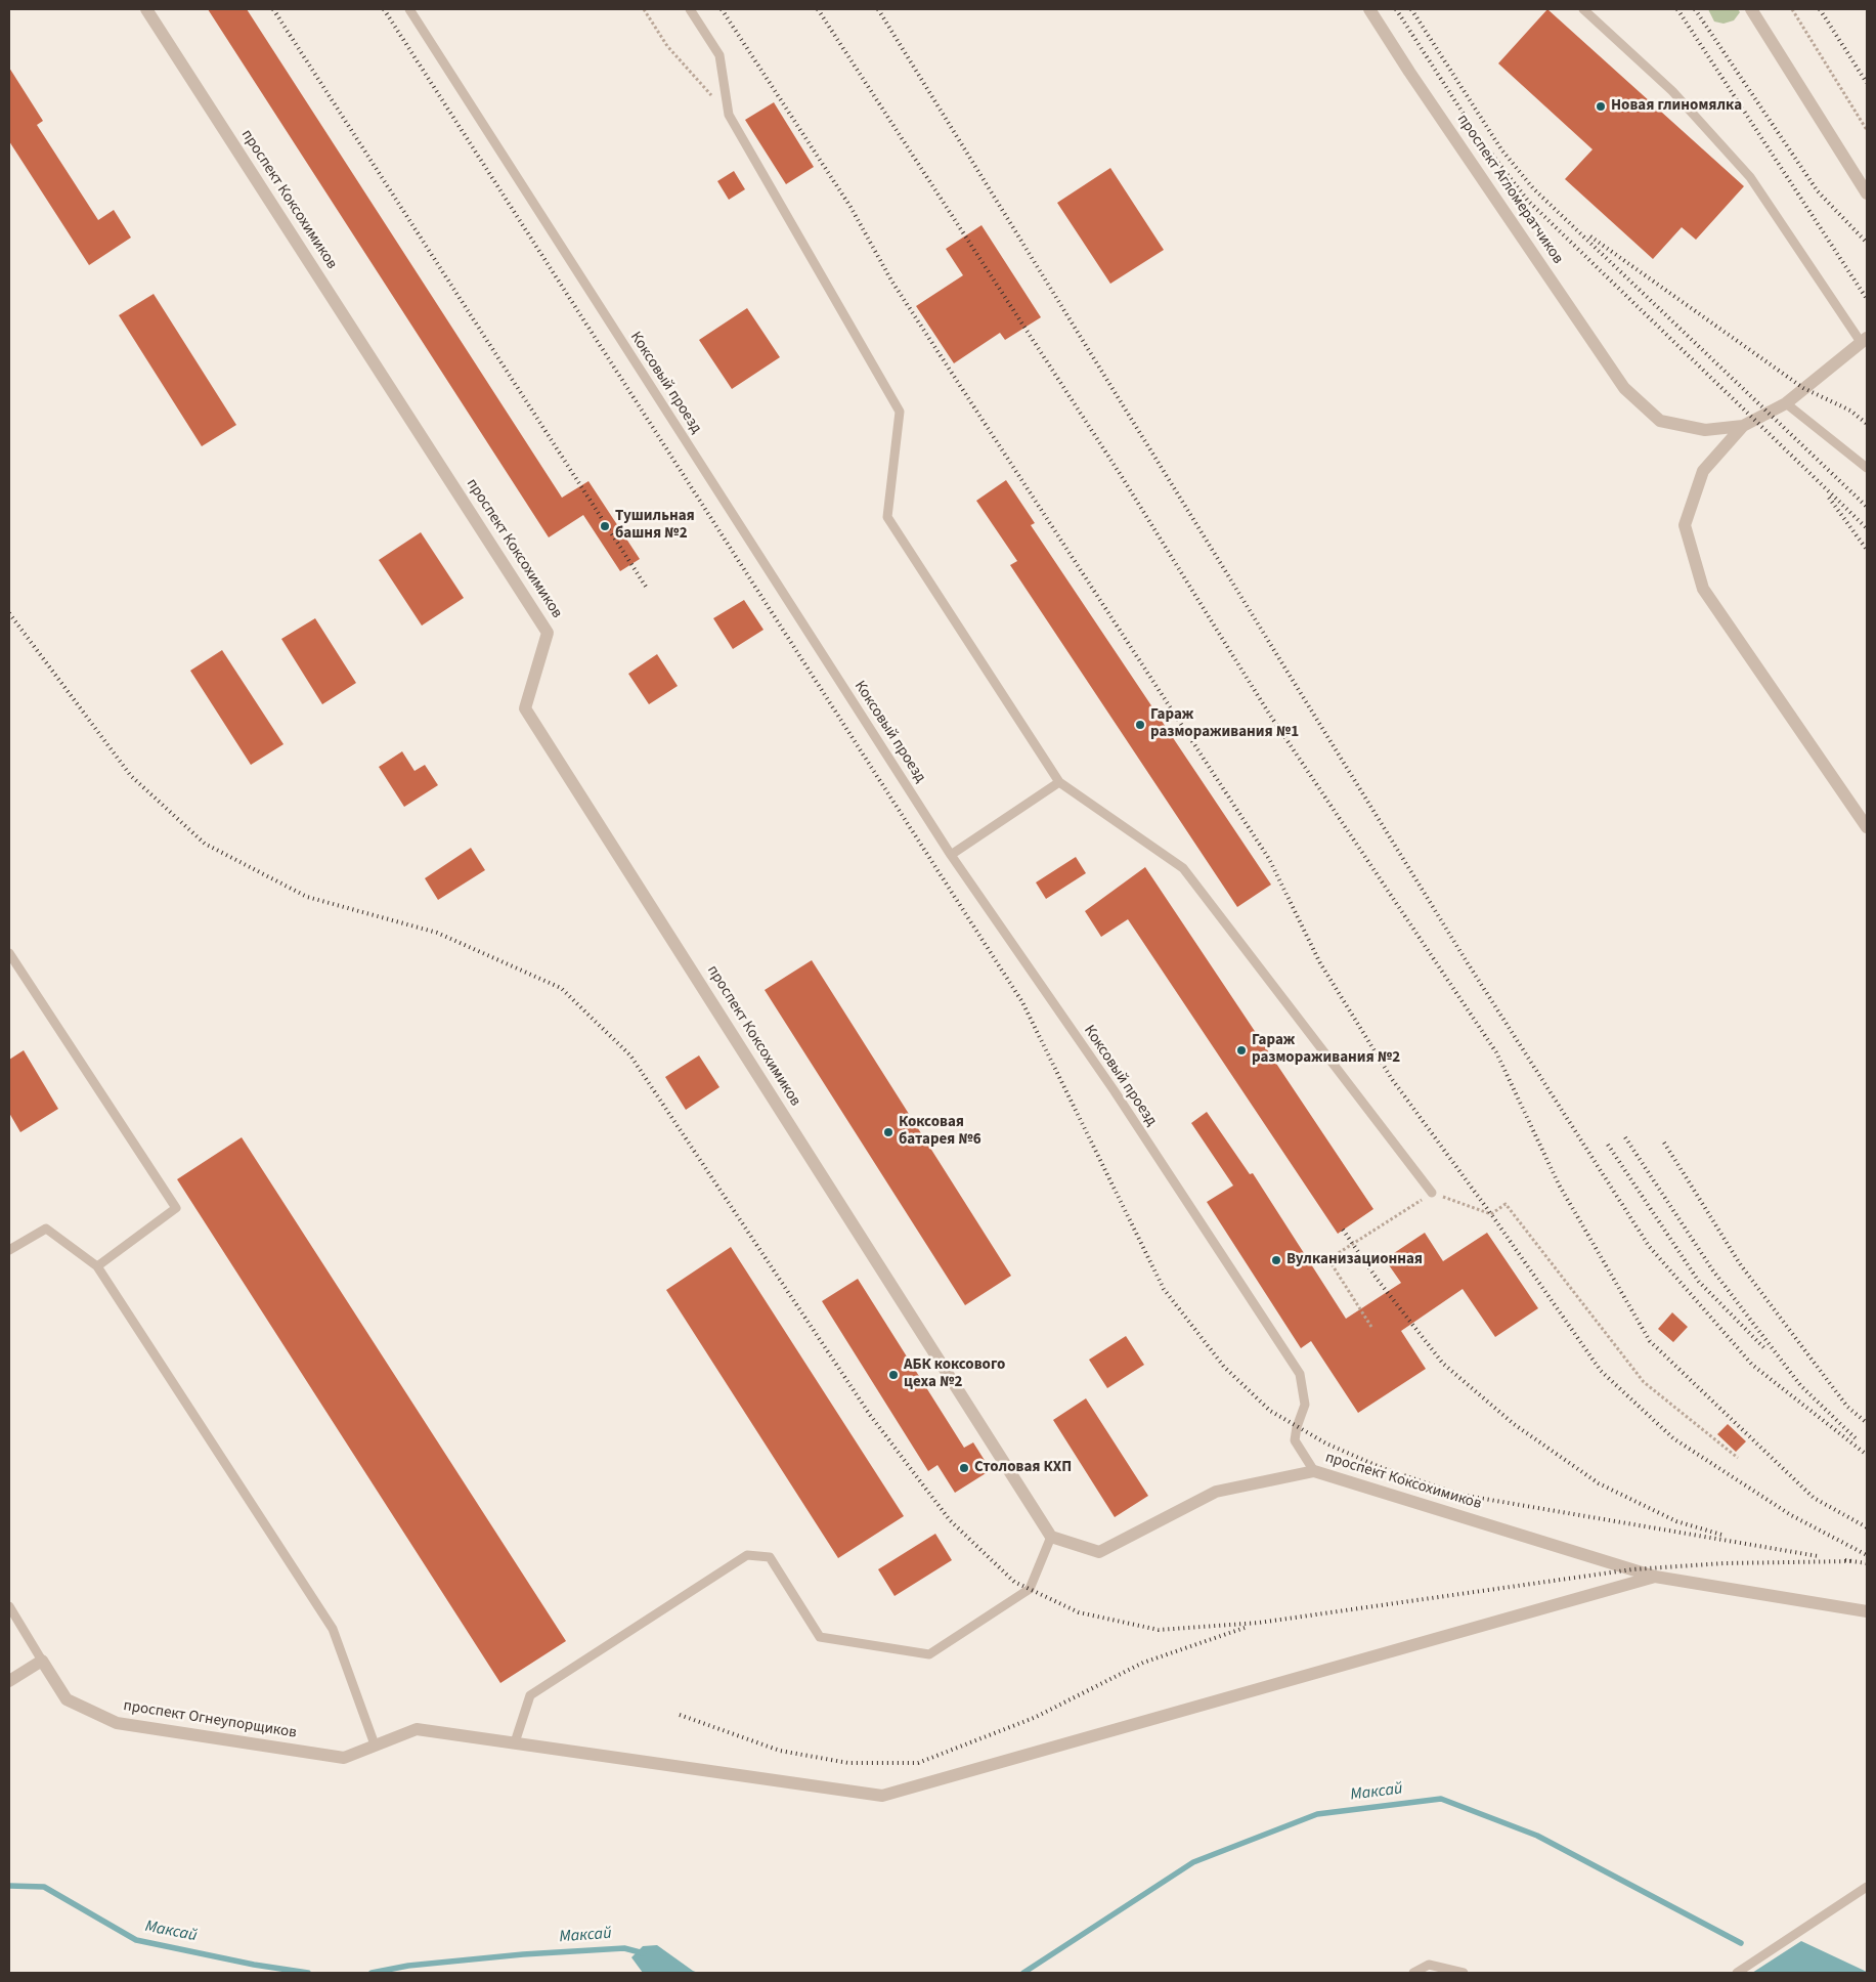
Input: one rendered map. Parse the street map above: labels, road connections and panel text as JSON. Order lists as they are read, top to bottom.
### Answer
{
  "streets": {
    "street": ["проспект Агломератчиков", "проспект Коксохимиков", "проспект Огнеупорщиков"],
    "lane": ["Коксовый проезд"]
  },
  "crossings": [
    ["проспект Коксохимиков", "Коксовый проезд"]
  ],
  "water": ["Максай"],
  "places": [
    "Новая глиномялка",
    "Тушильная башня №2",
    "Гараж размораживания №1",
    "Гараж размораживания №2",
    "Коксовая батарея №6",
    "Вулканизационная",
    "АБК коксового цеха №2",
    "Столовая КХП"
  ]
}
